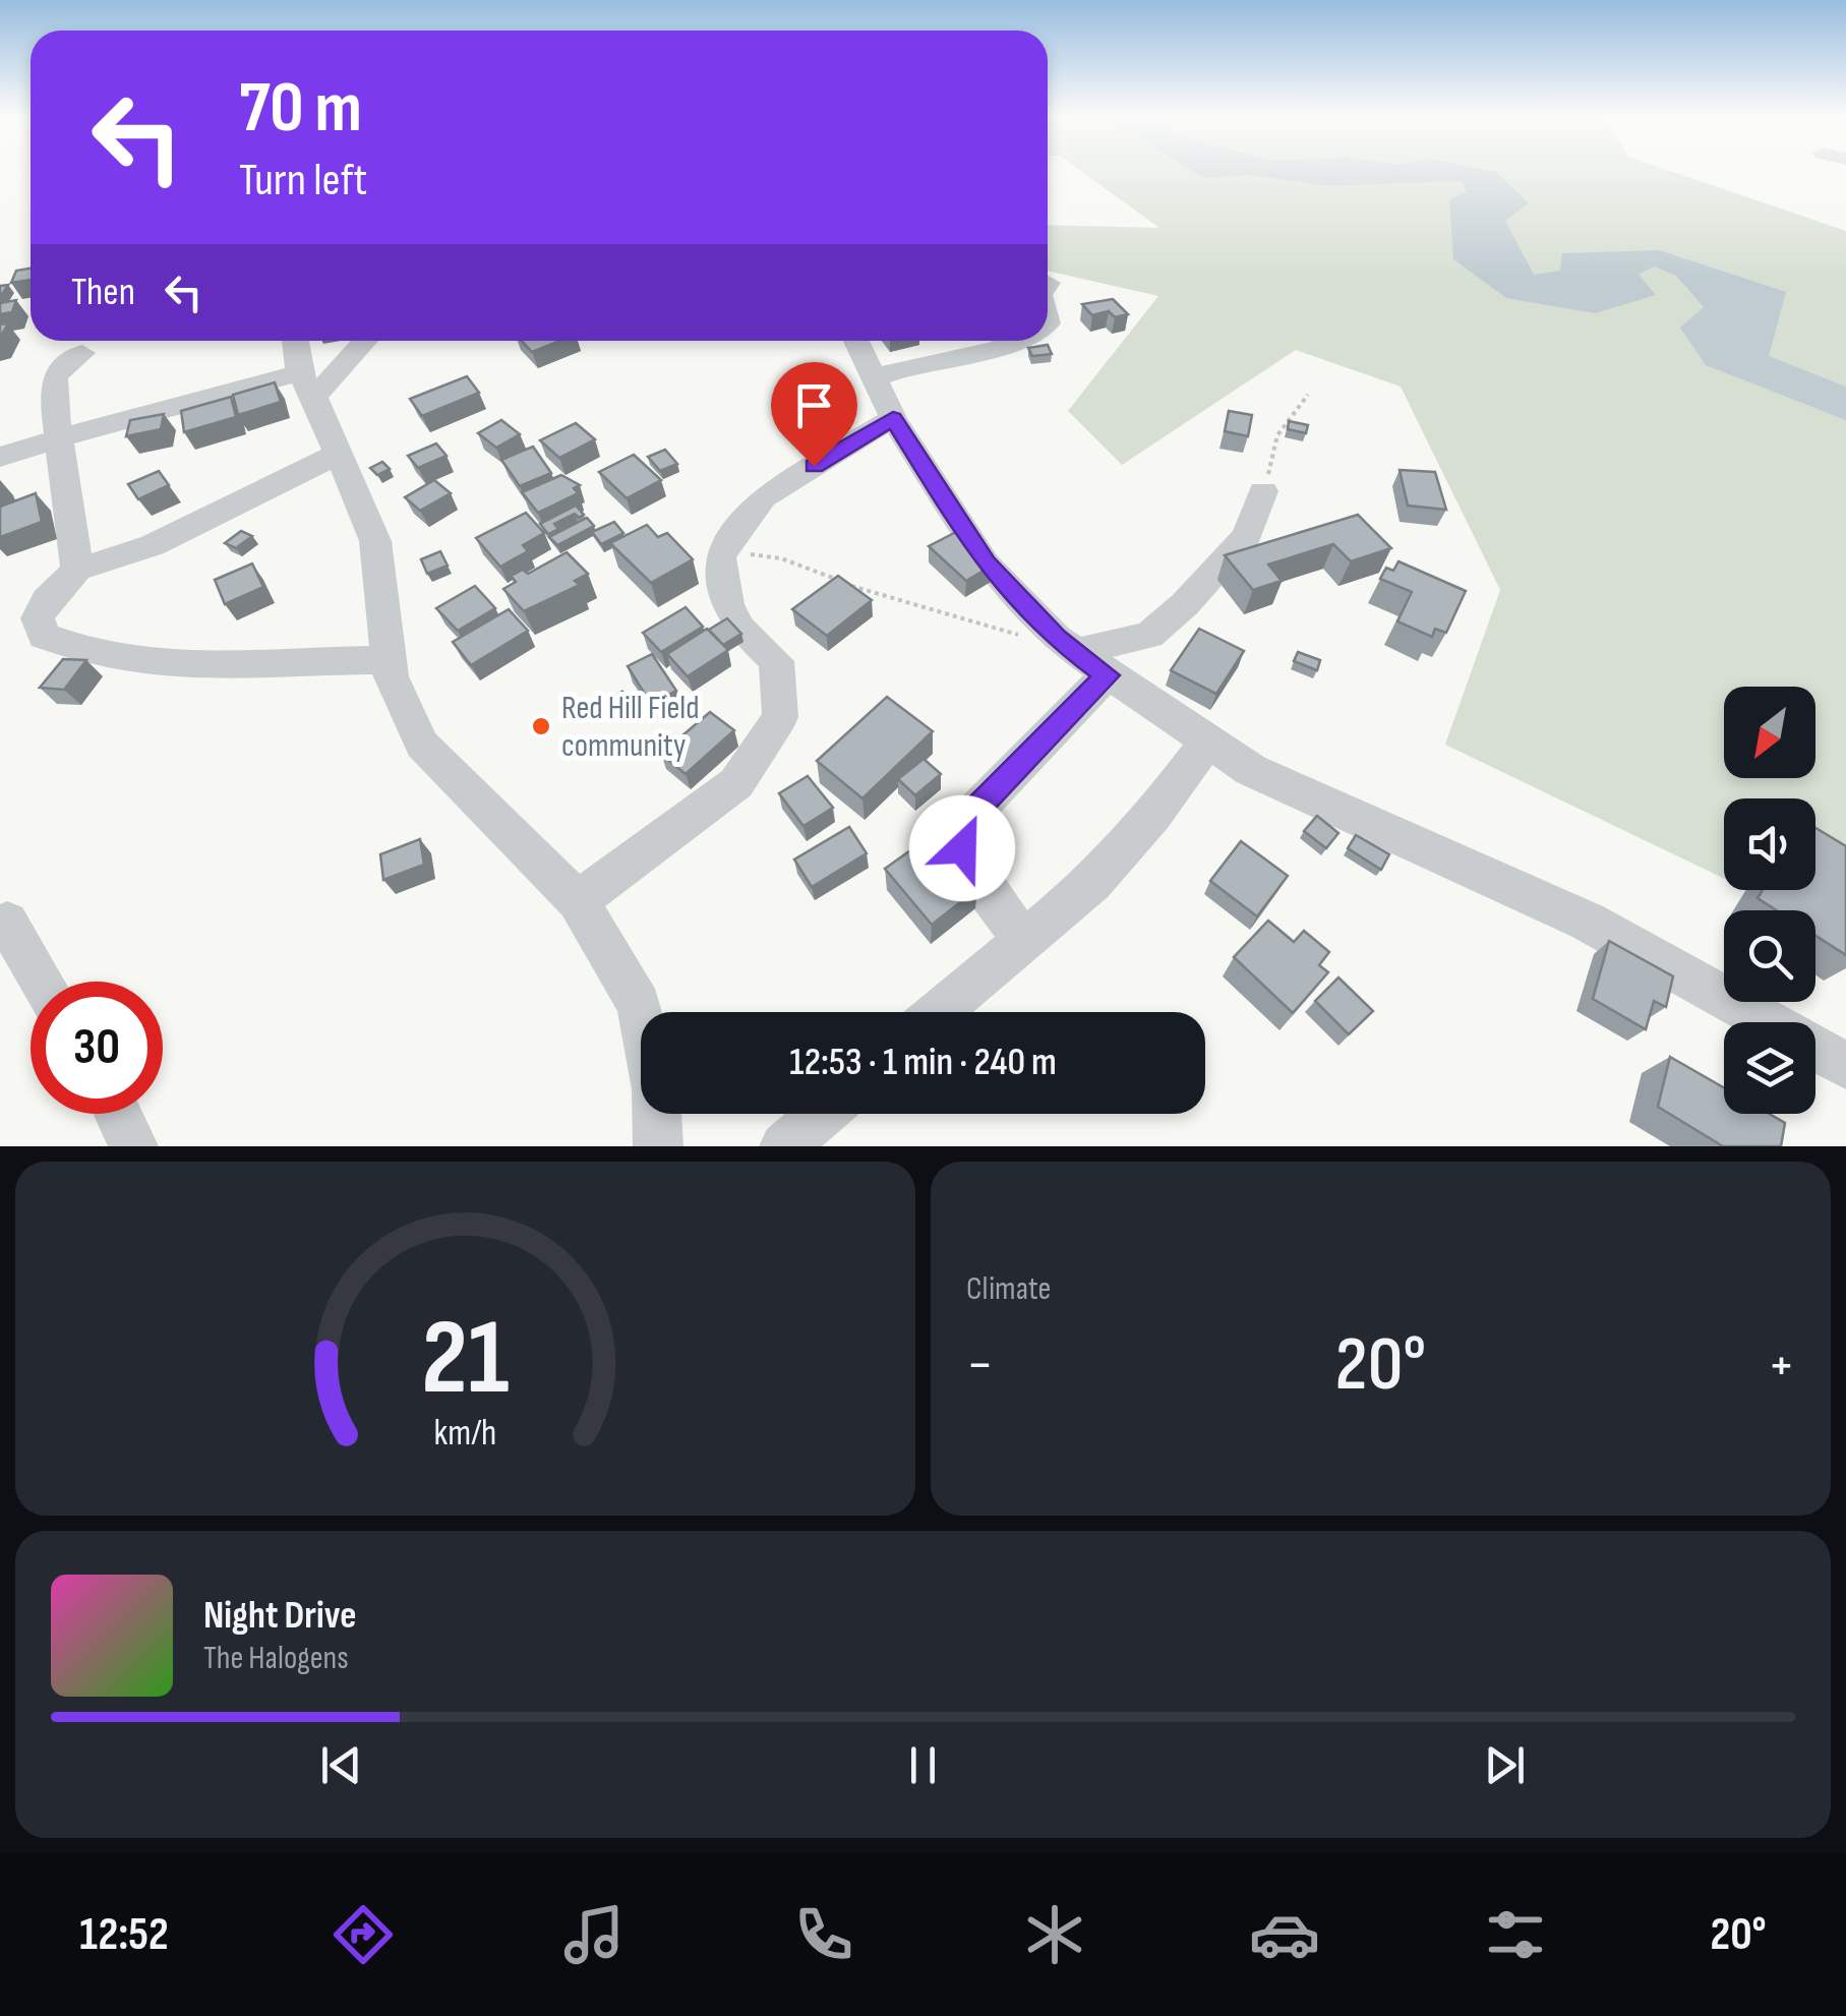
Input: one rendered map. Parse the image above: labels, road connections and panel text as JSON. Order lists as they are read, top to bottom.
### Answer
{
  "places": ["Red Hill Field community"],
  "north": "bottom left",
  "page": {
    "turn": ["70 m", "Turn left"],
    "then": "Then",
    "limit": "30",
    "trip": "12:53 · 1 min · 240 m",
    "tile": "Climate",
    "heat": ["−", "20°", "+"],
    "song": ["Night Drive", "The Halogens"],
    "tabs": ["12:52", "20°"],
    "gauge": ["21", "km/h"]
  }
}
